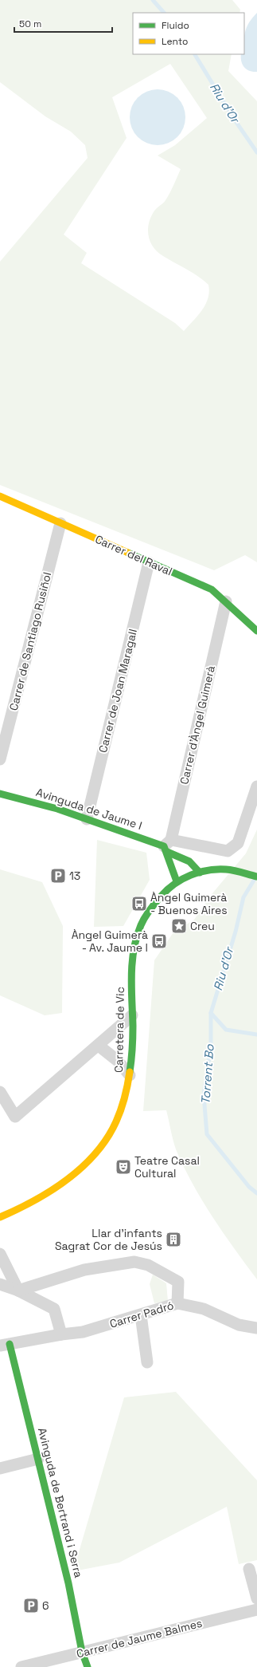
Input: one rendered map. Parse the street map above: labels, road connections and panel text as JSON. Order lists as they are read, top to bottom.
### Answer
{
  "streets": {
    "street": [
      "Carrer del Raval",
      "Carrer de Santiago Rusiñol",
      "Carrer de Joan Maragall",
      "Carrer d'Àngel Guimerà",
      "Avinguda de Jaume I",
      "Carretera de Vic",
      "Carrer Padró",
      "Avinguda de Bertrand i Serra",
      "Carrer de Jaume Balmes"
    ]
  },
  "crossings": [
    ["Carrer del Raval", "Carrer de Santiago Rusiñol"],
    ["Carrer del Raval", "Carrer de Joan Maragall"],
    ["Carrer del Raval", "Carrer d'Àngel Guimerà"],
    ["Carrer de Joan Maragall", "Avinguda de Jaume I"],
    ["Carrer d'Àngel Guimerà", "Avinguda de Jaume I"],
    ["Avinguda de Jaume I", "Carretera de Vic"],
    ["Carrer Padró", "Avinguda de Bertrand i Serra"],
    ["Avinguda de Bertrand i Serra", "Carrer de Jaume Balmes"]
  ],
  "water": ["Riu d'Or", "Torrent Bo"],
  "places": {
    "parking": ["13", "6"],
    "bus stop": ["Àngel Guimerà - Buenos Aires", "Àngel Guimerà - Av. Jaume l"],
    "place": ["Creu"],
    "theatre": ["Teatre Casal Cultural"],
    "building": ["Llar d'infants Sagrat Cor de Jesús"]
  },
  "legend": ["Fluido", "Lento"],
  "scale_bar": "50 m"
}
